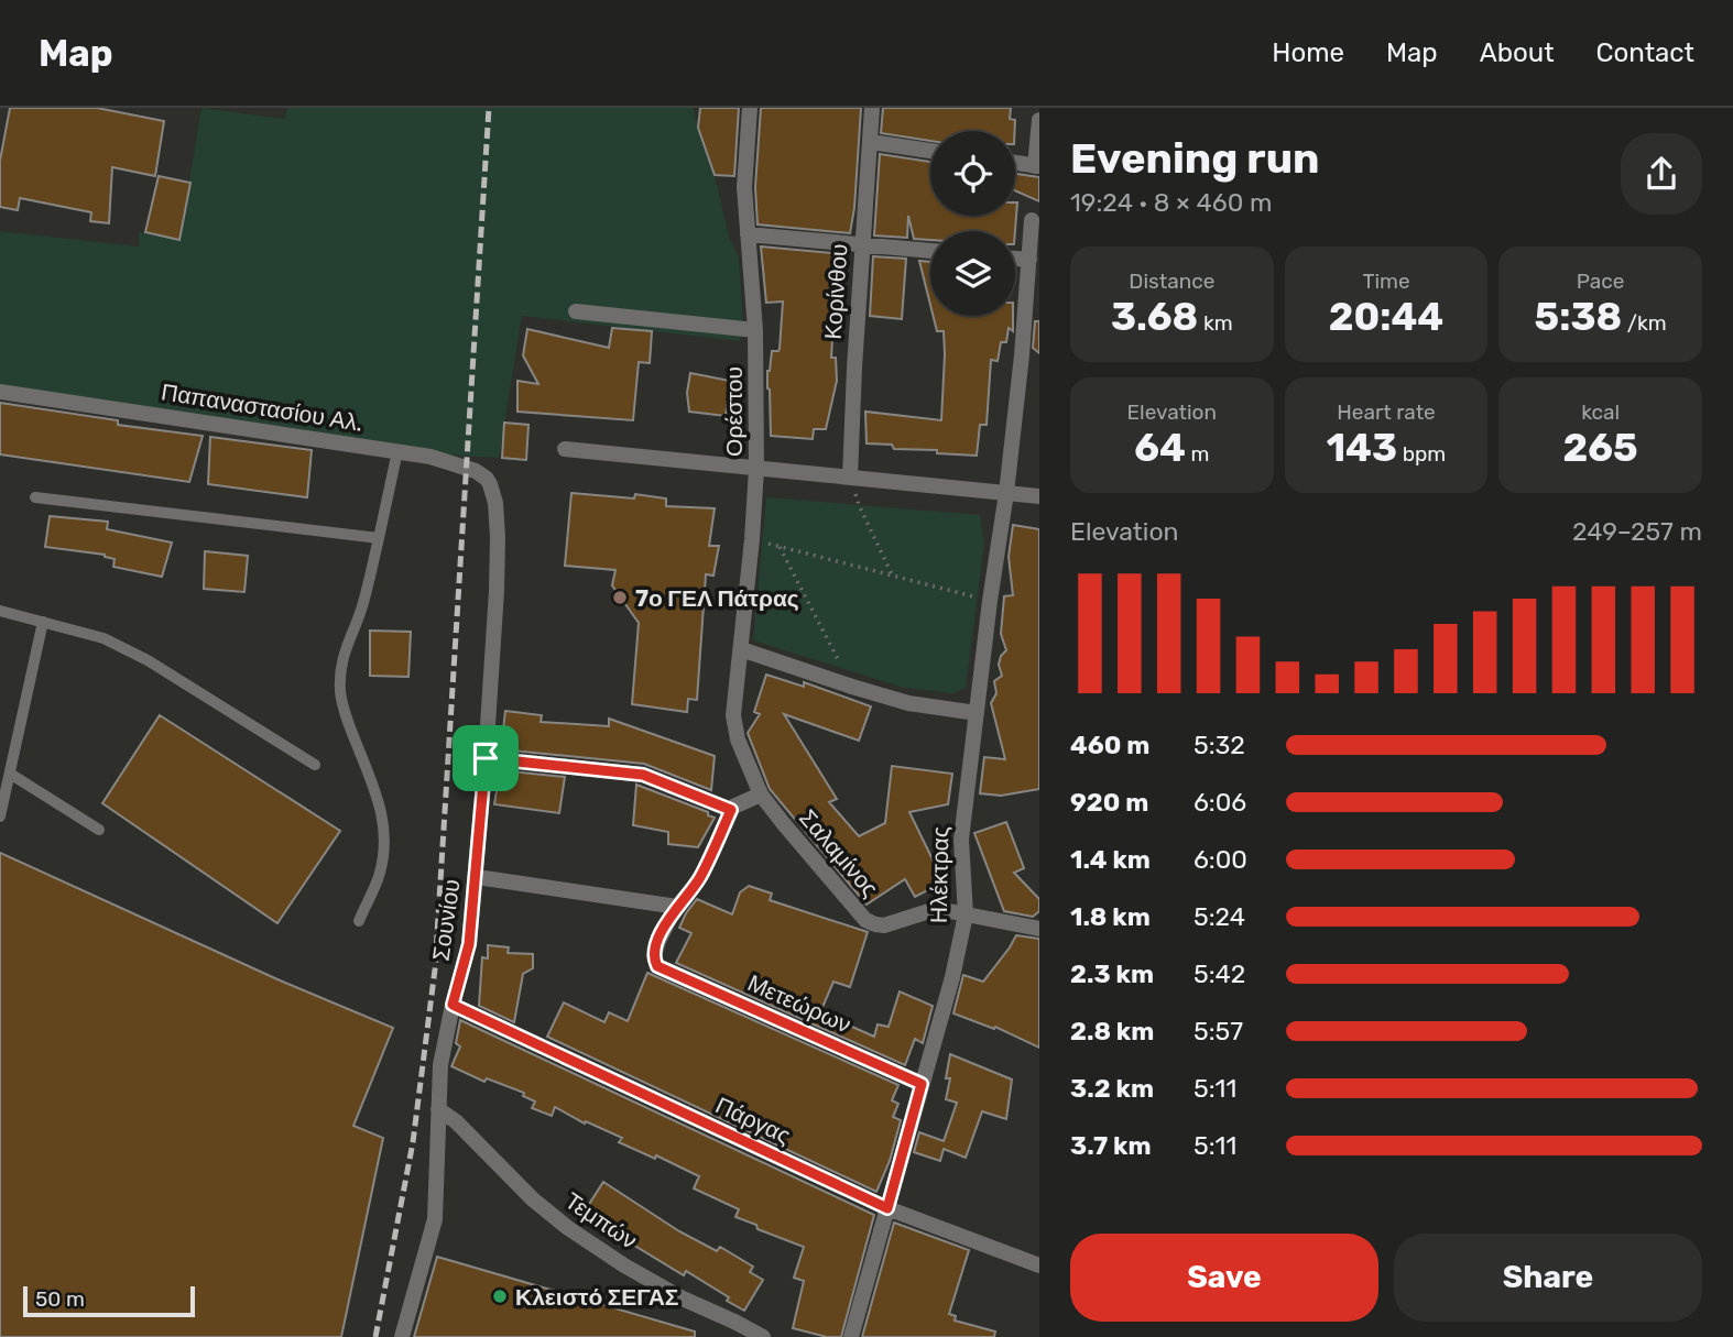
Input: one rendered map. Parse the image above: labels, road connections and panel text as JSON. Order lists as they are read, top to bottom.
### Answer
{
  "streets": {
    "street": [
      "Κορίνθου",
      "Παπαναστασίου Αλ.",
      "Ορέστου",
      "Σαλαμίνος",
      "Ηλέκτρας",
      "Σουνίου",
      "Μετεώρων",
      "Πάργας",
      "Τεμπών"
    ]
  },
  "crossings": [
    ["Παπαναστασίου Αλ.", "Σουνίου"],
    ["Ορέστου", "Σαλαμίνος"],
    ["Σαλαμίνος", "Ηλέκτρας"],
    ["Ηλέκτρας", "Μετεώρων"],
    ["Ηλέκτρας", "Πάργας"],
    ["Σουνίου", "Πάργας"],
    ["Σουνίου", "Τεμπών"]
  ],
  "places": ["7ο ΓΕΛ Πάτρας", "Κλειστό ΣΕΓΑΣ"],
  "scale_bar": "50 m",
  "page": {
    "header": "Map",
    "nav": [
      "Home",
      "Map",
      "About",
      "Contact"
    ],
    "heading": ["Evening run", "19:24 · 8 × 460 m"],
    "stats": [
      ["Distance", "3.68 km"],
      ["Time", "20:44"],
      ["Pace", "5:38 /km"],
      ["Elevation", "64 m"],
      ["Heart rate", "143 bpm"],
      ["kcal", "265"]
    ],
    "chart": ["Elevation", "249–257 m"],
    "list": [
      {
        "name": "460 m",
        "note": "5:32"
      },
      {
        "name": "920 m",
        "note": "6:06"
      },
      {
        "name": "1.4 km",
        "note": "6:00"
      },
      {
        "name": "1.8 km",
        "note": "5:24"
      },
      {
        "name": "2.3 km",
        "note": "5:42"
      },
      {
        "name": "2.8 km",
        "note": "5:57"
      },
      {
        "name": "3.2 km",
        "note": "5:11"
      },
      {
        "name": "3.7 km",
        "note": "5:11"
      }
    ],
    "buttons": ["Save", "Share"],
    "scale": "50 m"
  }
}
